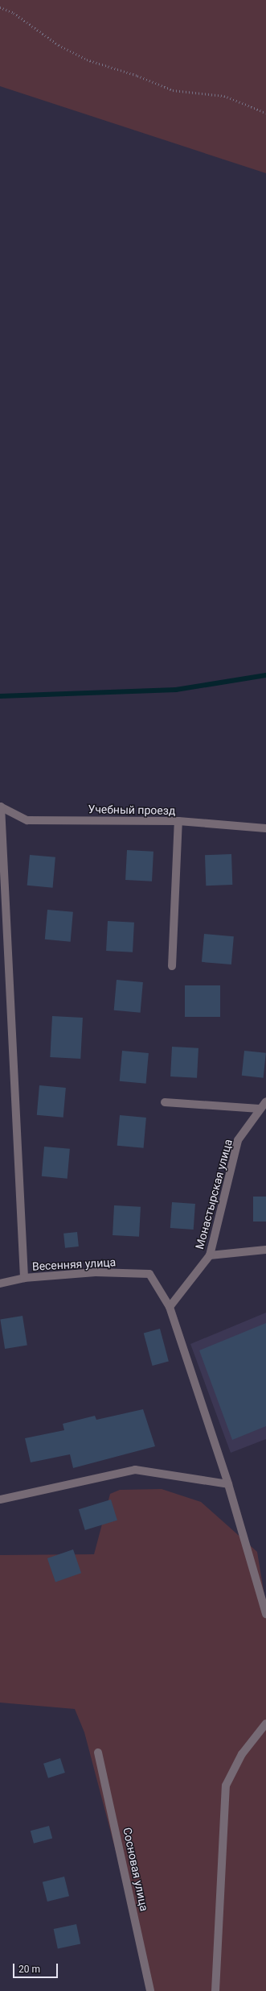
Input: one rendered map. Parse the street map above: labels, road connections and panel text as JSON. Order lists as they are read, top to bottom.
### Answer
{
  "streets": {
    "street": [
      "Учебный проезд",
      "Монастырская улица",
      "Весенняя улица",
      "Сосновая улица"
    ]
  },
  "crossings": [
    ["Монастырская улица", "Весенняя улица"]
  ],
  "scale_bar": "20 m"
}
